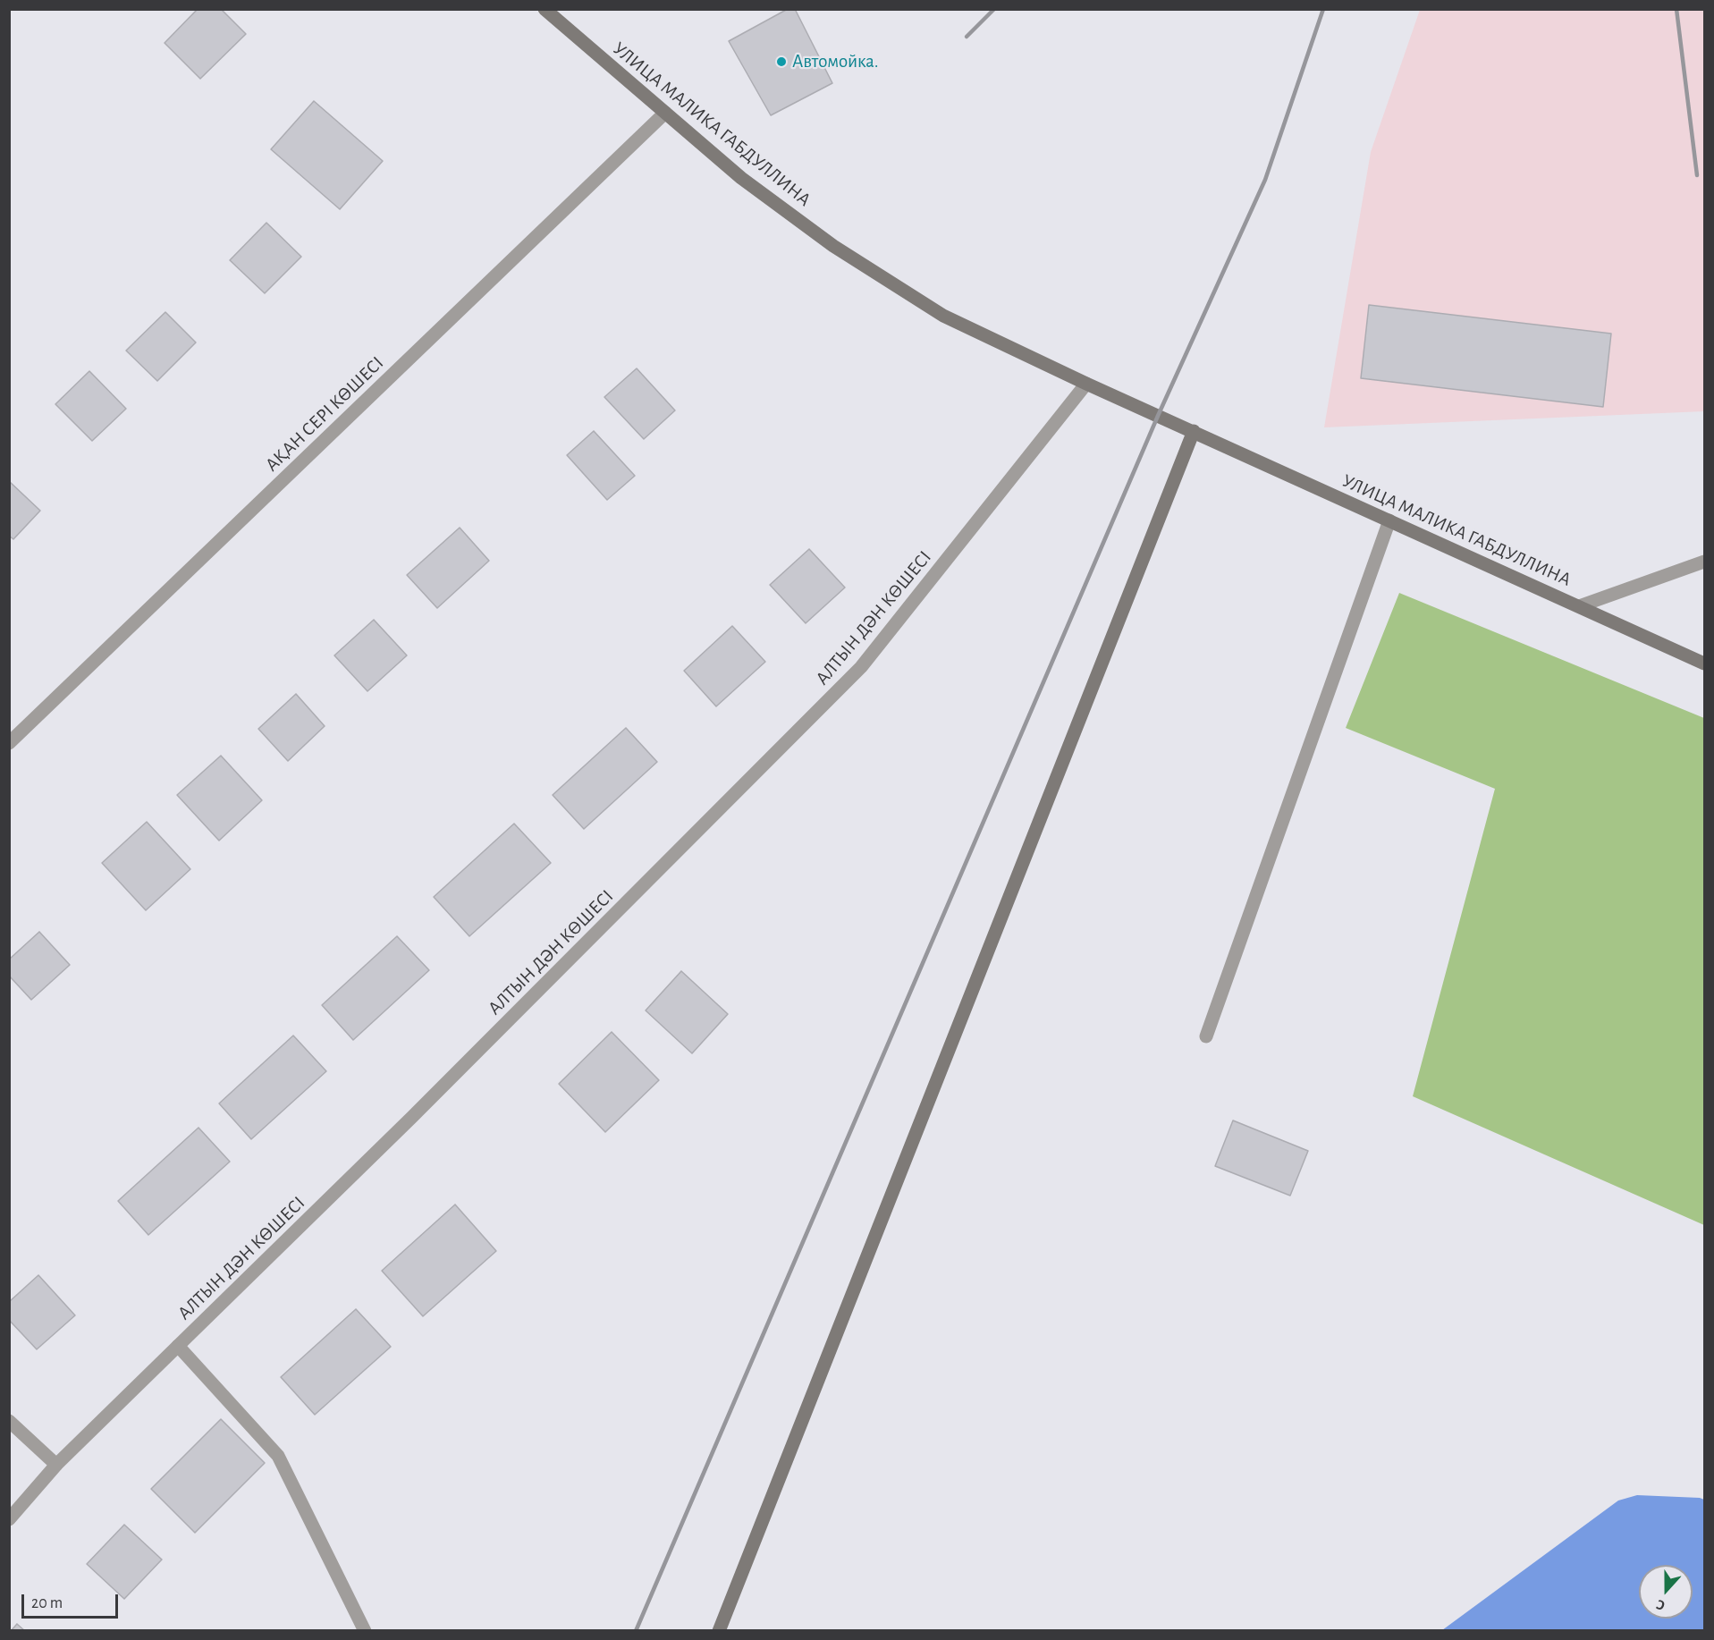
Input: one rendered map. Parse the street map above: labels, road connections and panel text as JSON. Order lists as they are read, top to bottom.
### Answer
{
  "streets": {
    "main road": ["УЛИЦА МАЛИКА ГАБДУЛЛИНА"],
    "street": ["АҚАН СЕРІ КӨШЕСІ", "АЛТЫН ДӘН КӨШЕСІ"]
  },
  "crossings": [
    ["УЛИЦА МАЛИКА ГАБДУЛЛИНА", "АҚАН СЕРІ КӨШЕСІ"],
    ["УЛИЦА МАЛИКА ГАБДУЛЛИНА", "АЛТЫН ДӘН КӨШЕСІ"]
  ],
  "places": ["Автомойка."],
  "scale_bar": "20 m",
  "north": "bottom"
}
